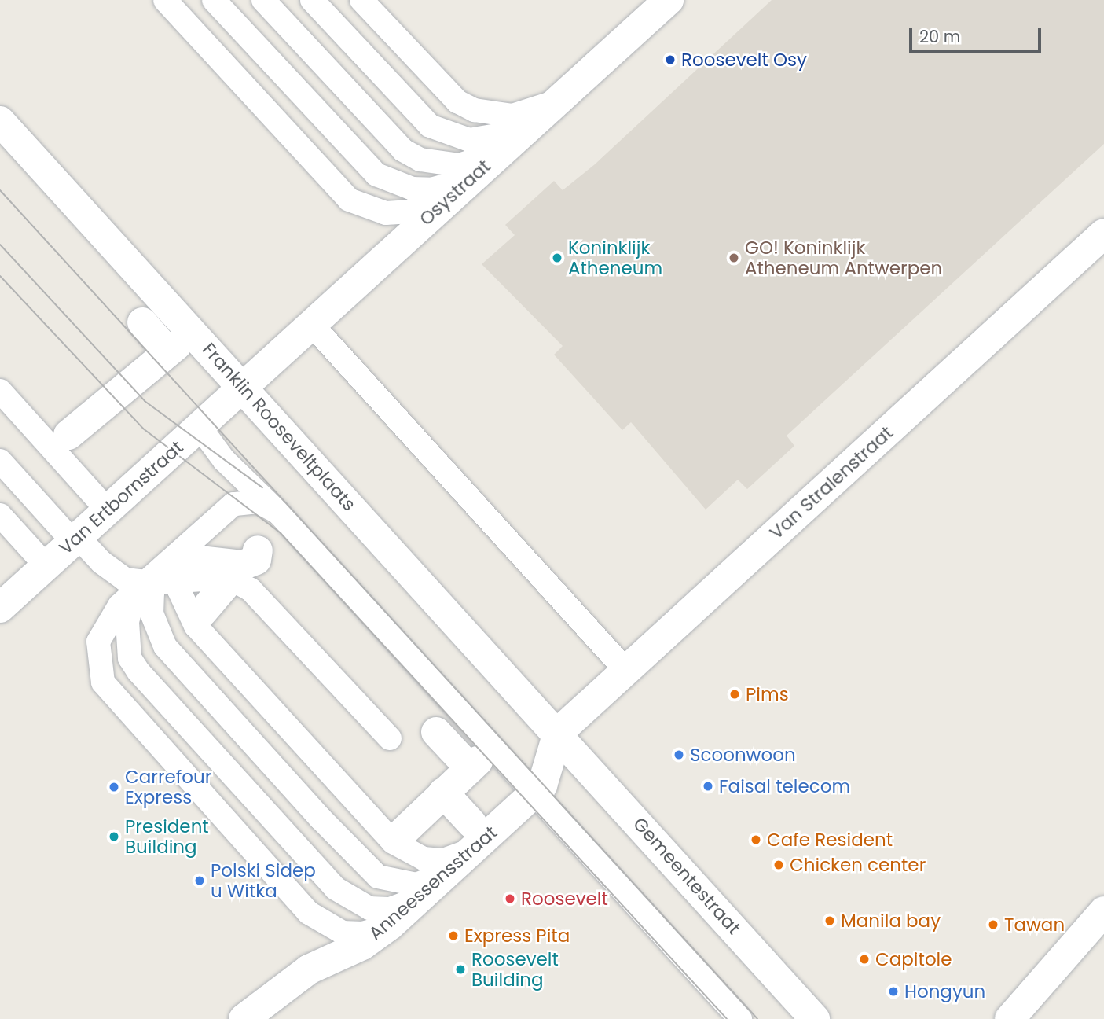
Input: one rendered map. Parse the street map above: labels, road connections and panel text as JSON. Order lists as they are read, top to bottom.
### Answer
{
  "streets": {
    "street": [
      "Osystraat",
      "Franklin Rooseveltplaats",
      "Van Stralenstraat",
      "Van Ertbornstraat",
      "Gemeentestraat",
      "Anneessensstraat"
    ]
  },
  "crossings": [
    ["Osystraat", "Franklin Rooseveltplaats"],
    ["Osystraat", "Van Ertbornstraat"],
    ["Franklin Rooseveltplaats", "Van Stralenstraat"],
    ["Franklin Rooseveltplaats", "Van Ertbornstraat"],
    ["Franklin Rooseveltplaats", "Gemeentestraat"],
    ["Franklin Rooseveltplaats", "Anneessensstraat"],
    ["Van Stralenstraat", "Gemeentestraat"],
    ["Van Stralenstraat", "Anneessensstraat"],
    ["Gemeentestraat", "Anneessensstraat"]
  ],
  "places": [
    "Roosevelt Osy",
    "Koninklijk Atheneum",
    "GO! Koninklijk Atheneum Antwerpen",
    "Pims",
    "Scoonwoon",
    "Faisal telecom",
    "Carrefour Express",
    "President Building",
    "Cafe Resident",
    "Chicken center",
    "Polski Sidep u Witka",
    "Roosevelt",
    "Manila bay",
    "Tawan",
    "Express Pita",
    "Capitole",
    "Roosevelt Building",
    "Hongyun"
  ],
  "scale_bar": "20 m"
}
